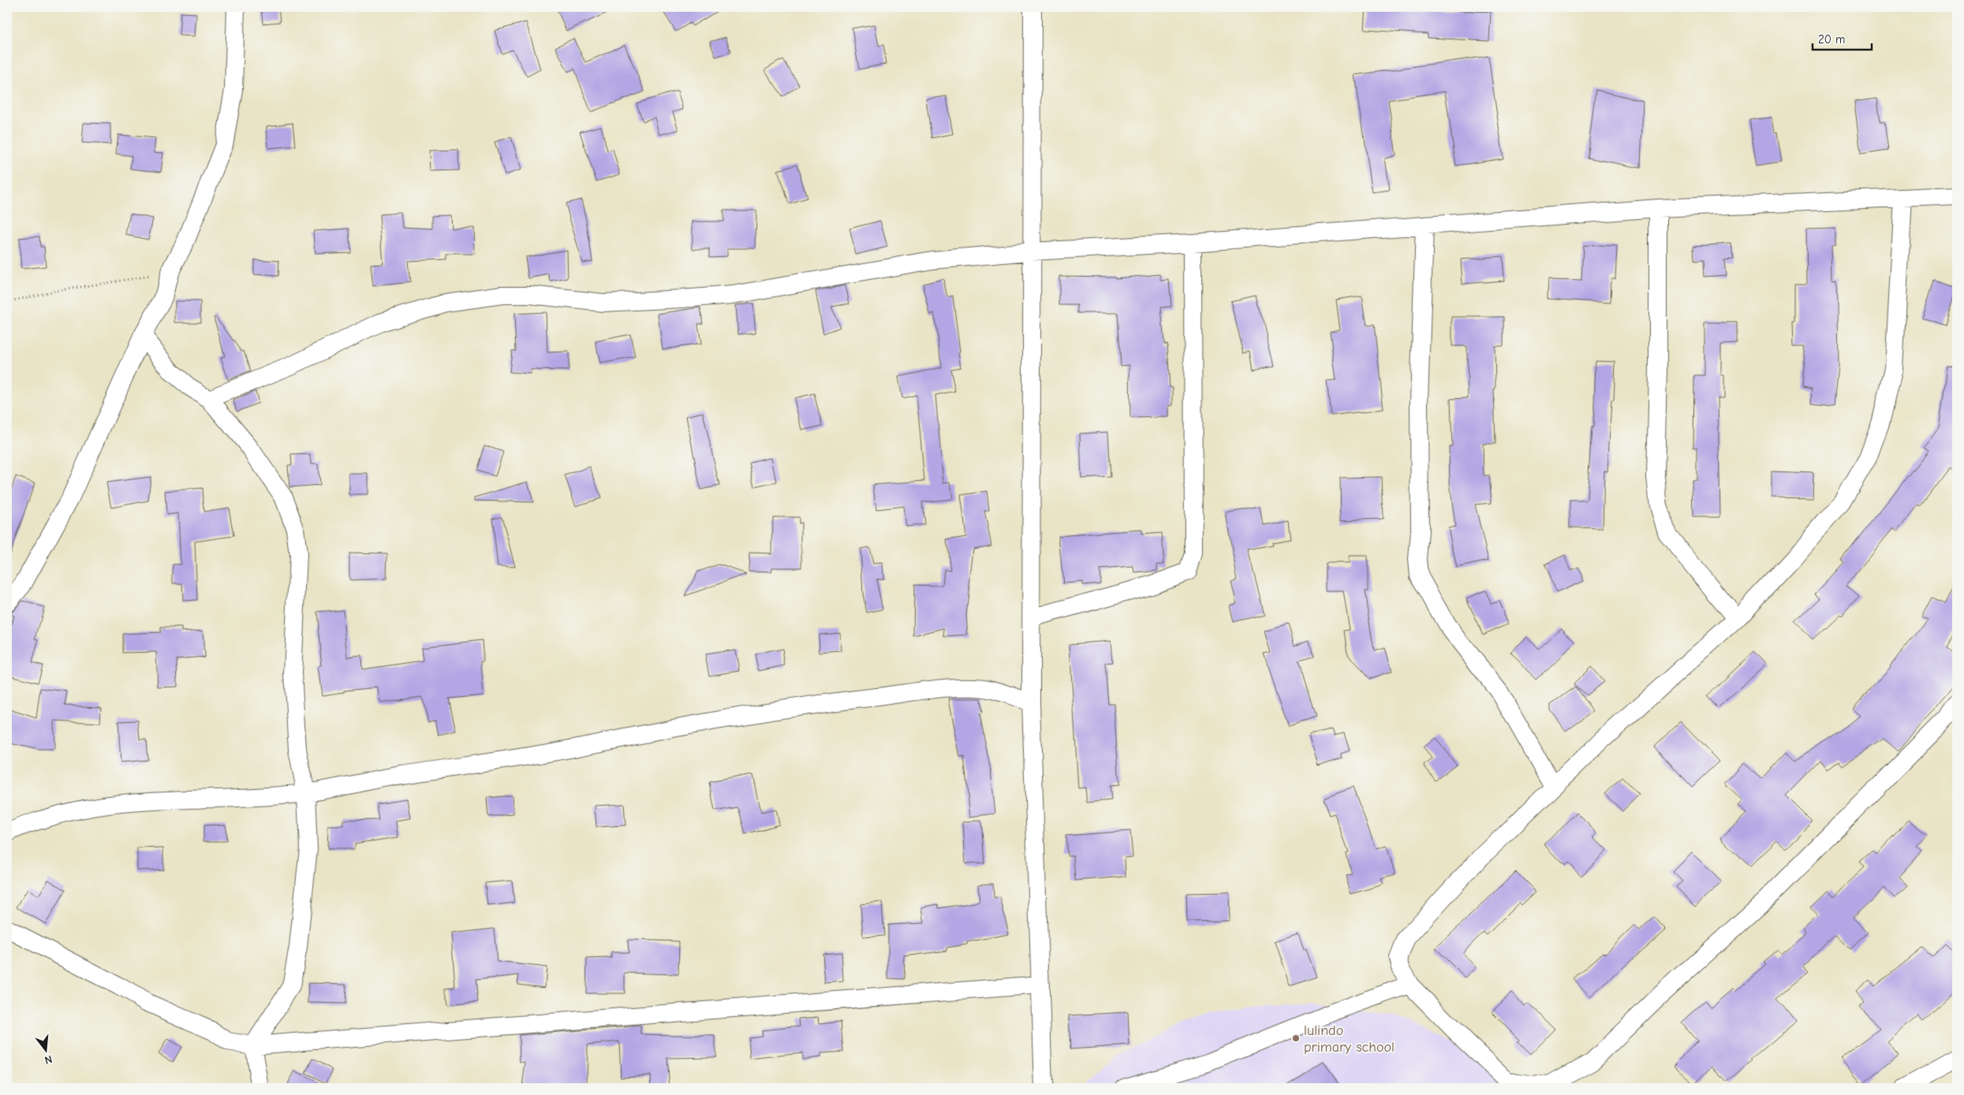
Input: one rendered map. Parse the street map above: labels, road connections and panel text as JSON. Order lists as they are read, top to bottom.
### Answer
{
  "places": ["lulindo primary school"],
  "scale_bar": "20 m",
  "north": "bottom"
}
